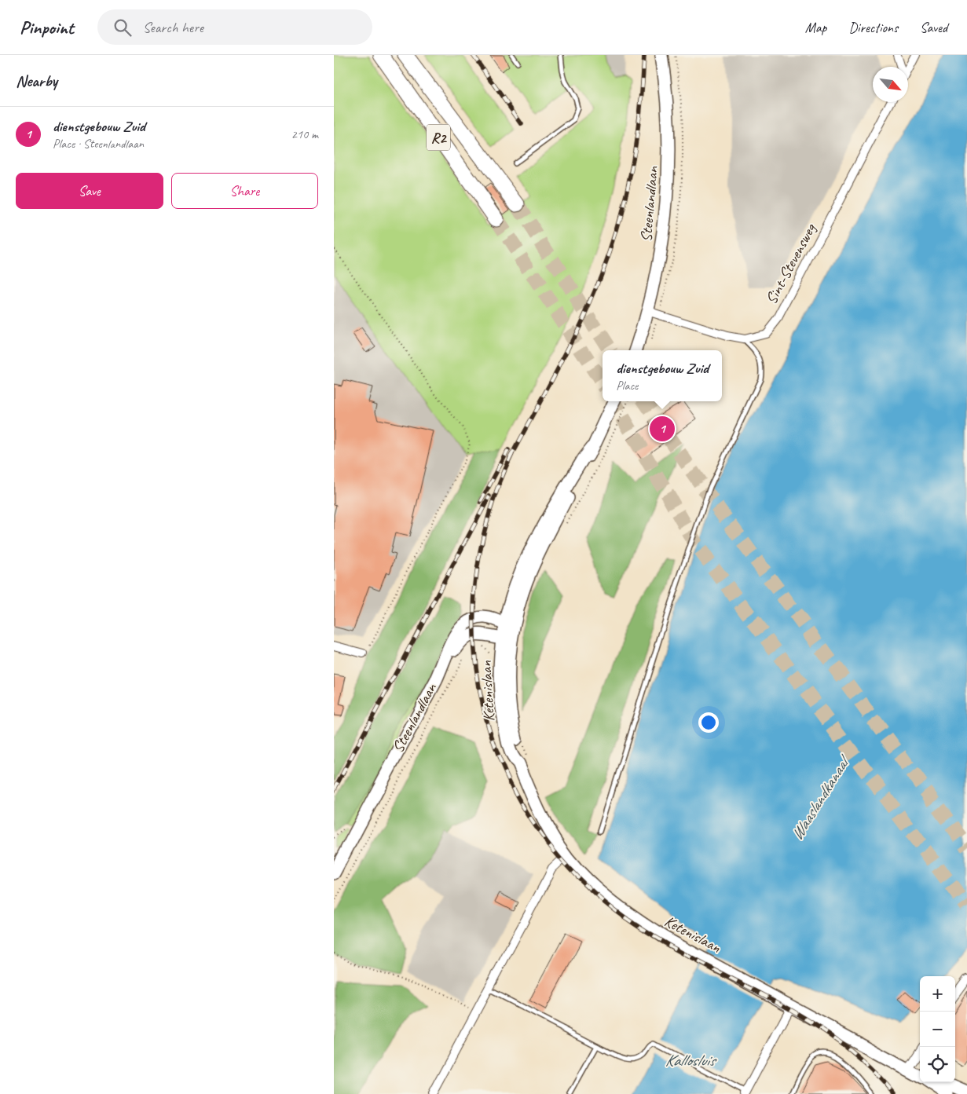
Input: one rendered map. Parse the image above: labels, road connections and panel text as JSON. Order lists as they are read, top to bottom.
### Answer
{
  "streets": {
    "highway": ["R2"],
    "main road": ["Steenlandlaan", "Ketenislaan"],
    "street": ["Sint-Stevensweg"]
  },
  "crossings": [
    ["Steenlandlaan", "Sint-Stevensweg"],
    ["Steenlandlaan", "Ketenislaan"]
  ],
  "water": ["Waaslandkanaal", "Kallosluis"],
  "north": "bottom right",
  "page": {
    "header": "Pinpoint",
    "search": "Search here",
    "nav": ["Map", "Directions", "Saved"],
    "heading": "Nearby",
    "list": [
      {
        "mark": "1",
        "name": "dienstgebouw Zuid",
        "note": "Place · Steenlandlaan",
        "value": "210 m"
      }
    ],
    "buttons": ["Save", "Share"],
    "popup": ["dienstgebouw Zuid", "Place"],
    "pins": "1",
    "map_buttons": ["+", "−"]
  }
}
